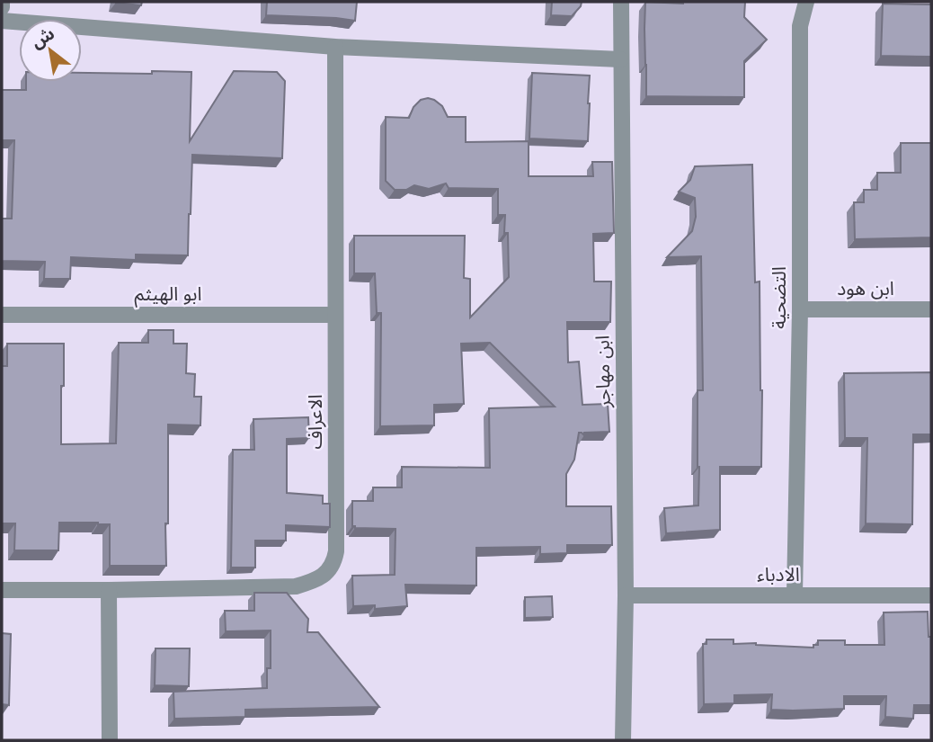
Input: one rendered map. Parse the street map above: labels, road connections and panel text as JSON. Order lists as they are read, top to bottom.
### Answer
{
  "streets": {
    "street": [
      "ابن هود",
      "ابو الهيثم",
      "التضحية",
      "ابن مهاجر",
      "الاعراف",
      "الادباء"
    ]
  },
  "crossings": [
    ["ابن هود", "التضحية"],
    ["ابو الهيثم", "الاعراف"],
    ["التضحية", "الادباء"],
    ["ابن مهاجر", "الادباء"]
  ],
  "north": "top left"
}
